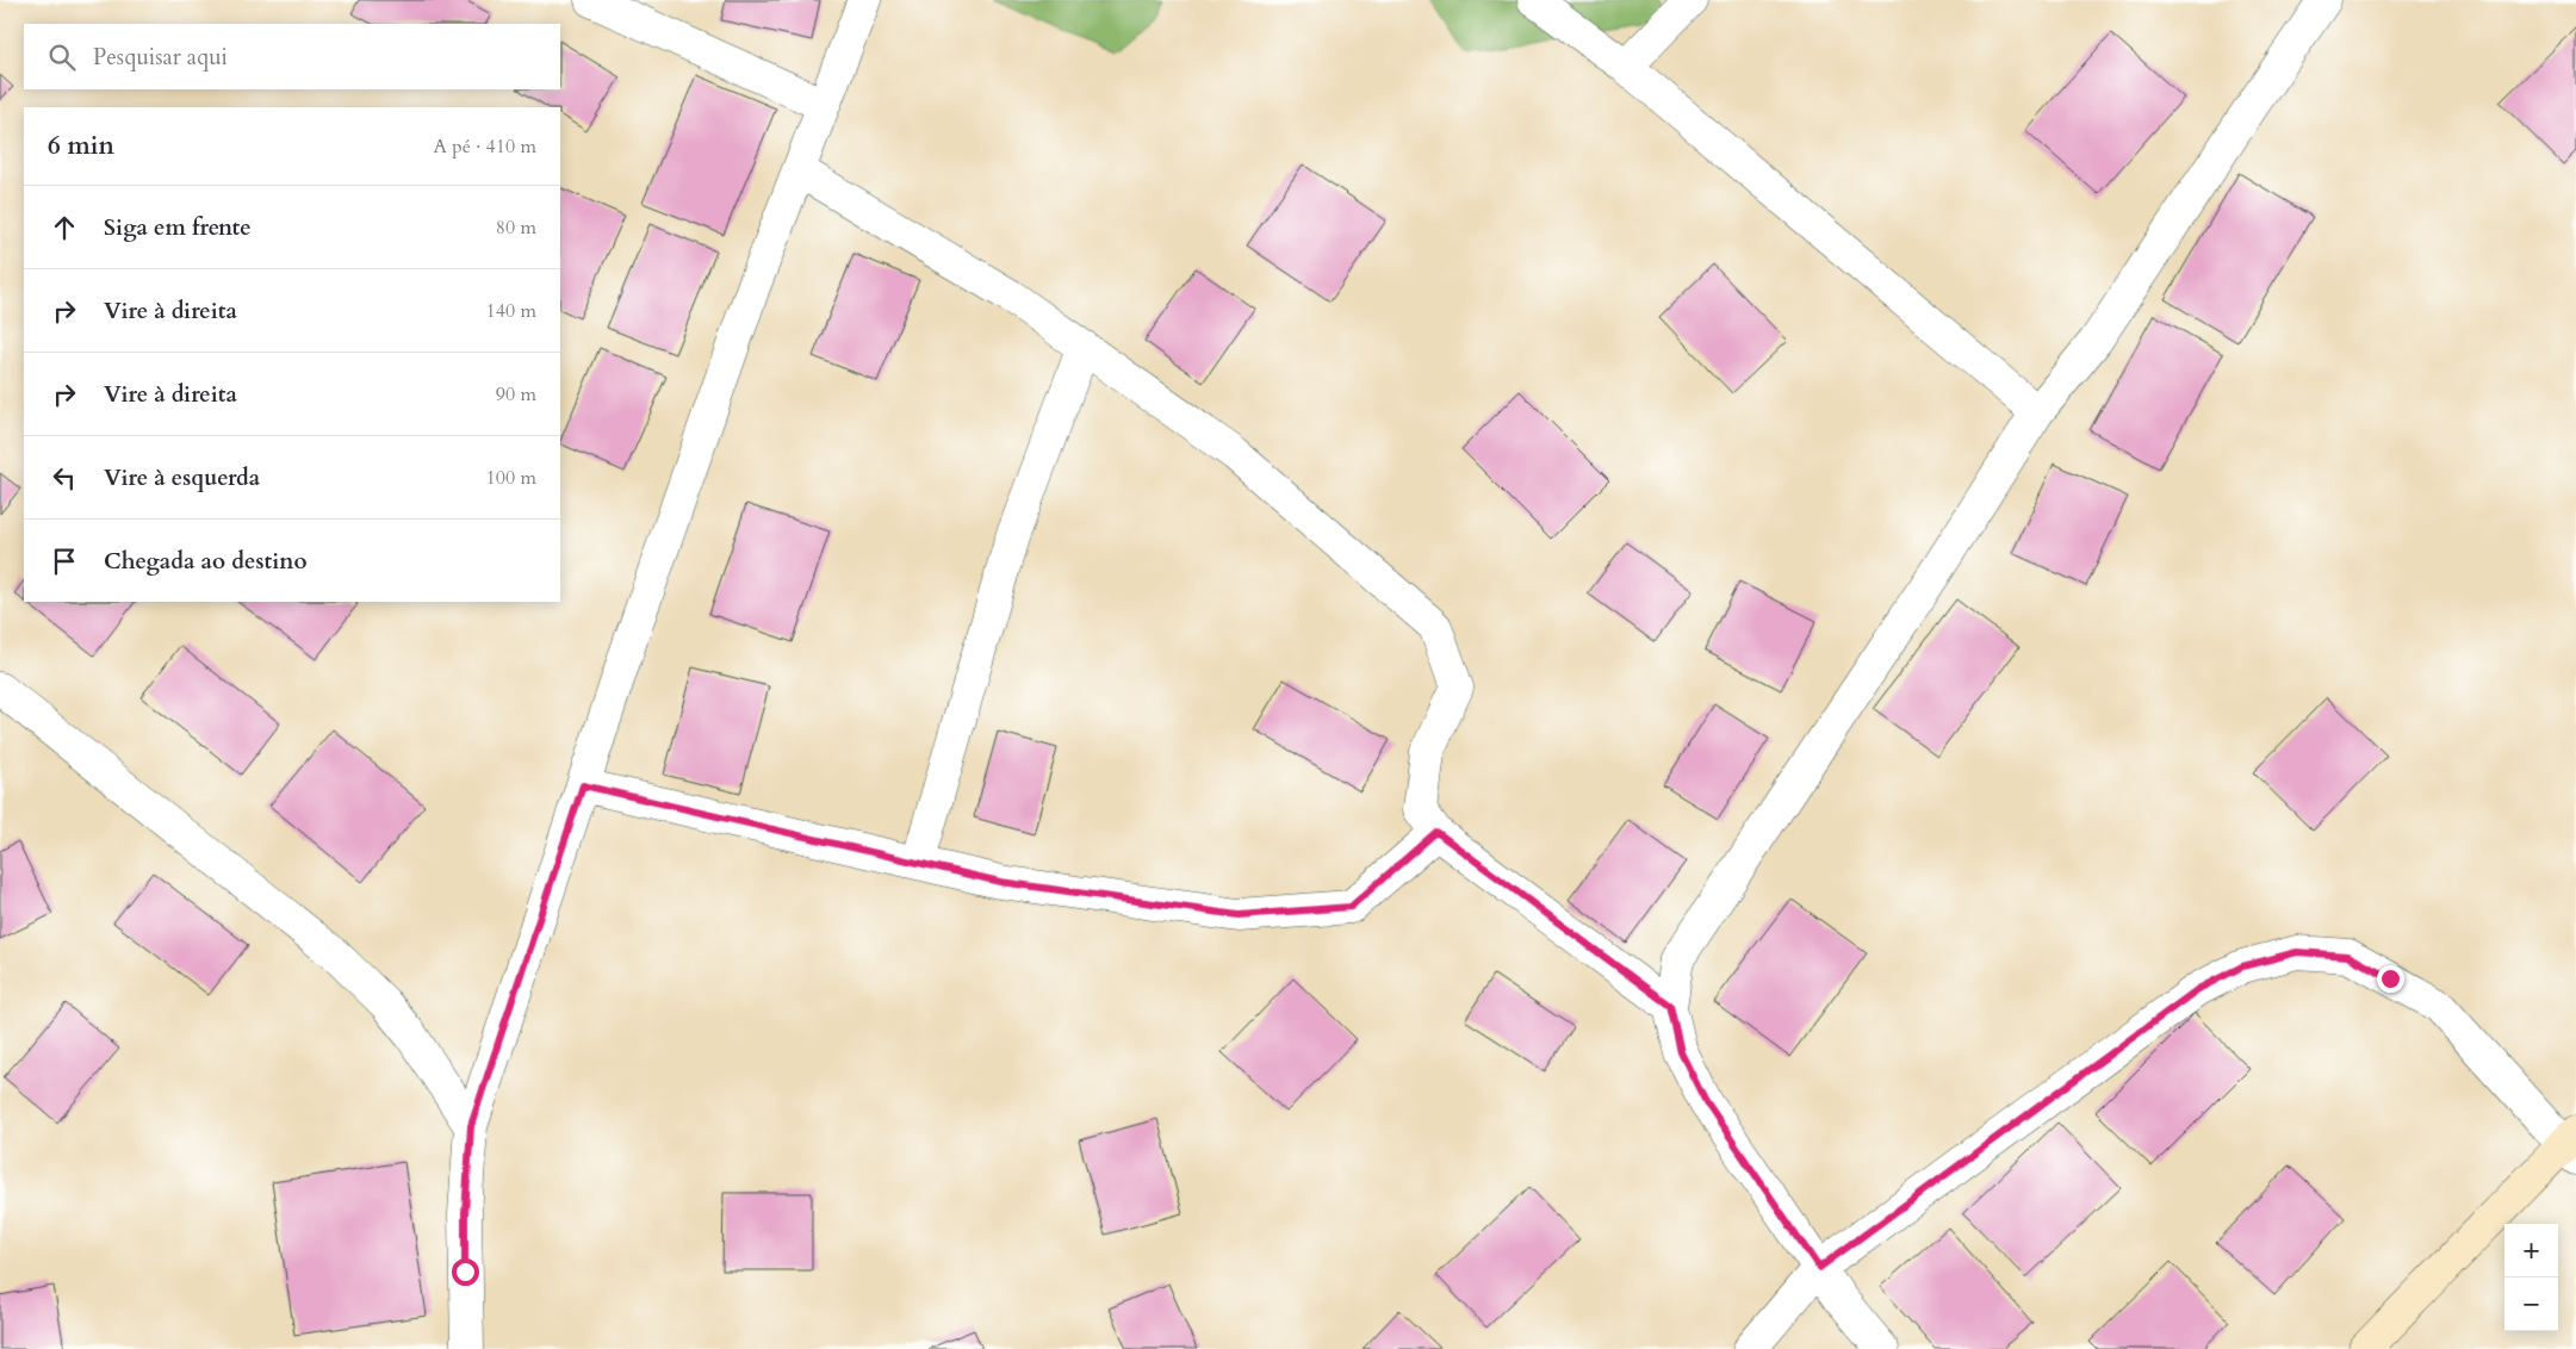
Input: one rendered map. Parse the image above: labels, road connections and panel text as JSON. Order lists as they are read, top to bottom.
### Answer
{
  "page": {
    "search": "Pesquisar aqui",
    "heading": ["6 min", "A pé · 410 m"],
    "list": [
      ["Siga em frente", "80 m"],
      ["Vire à direita", "140 m"],
      ["Vire à direita", "90 m"],
      ["Vire à esquerda", "100 m"],
      "Chegada ao destino"
    ],
    "map_buttons": ["+", "−"]
  }
}
